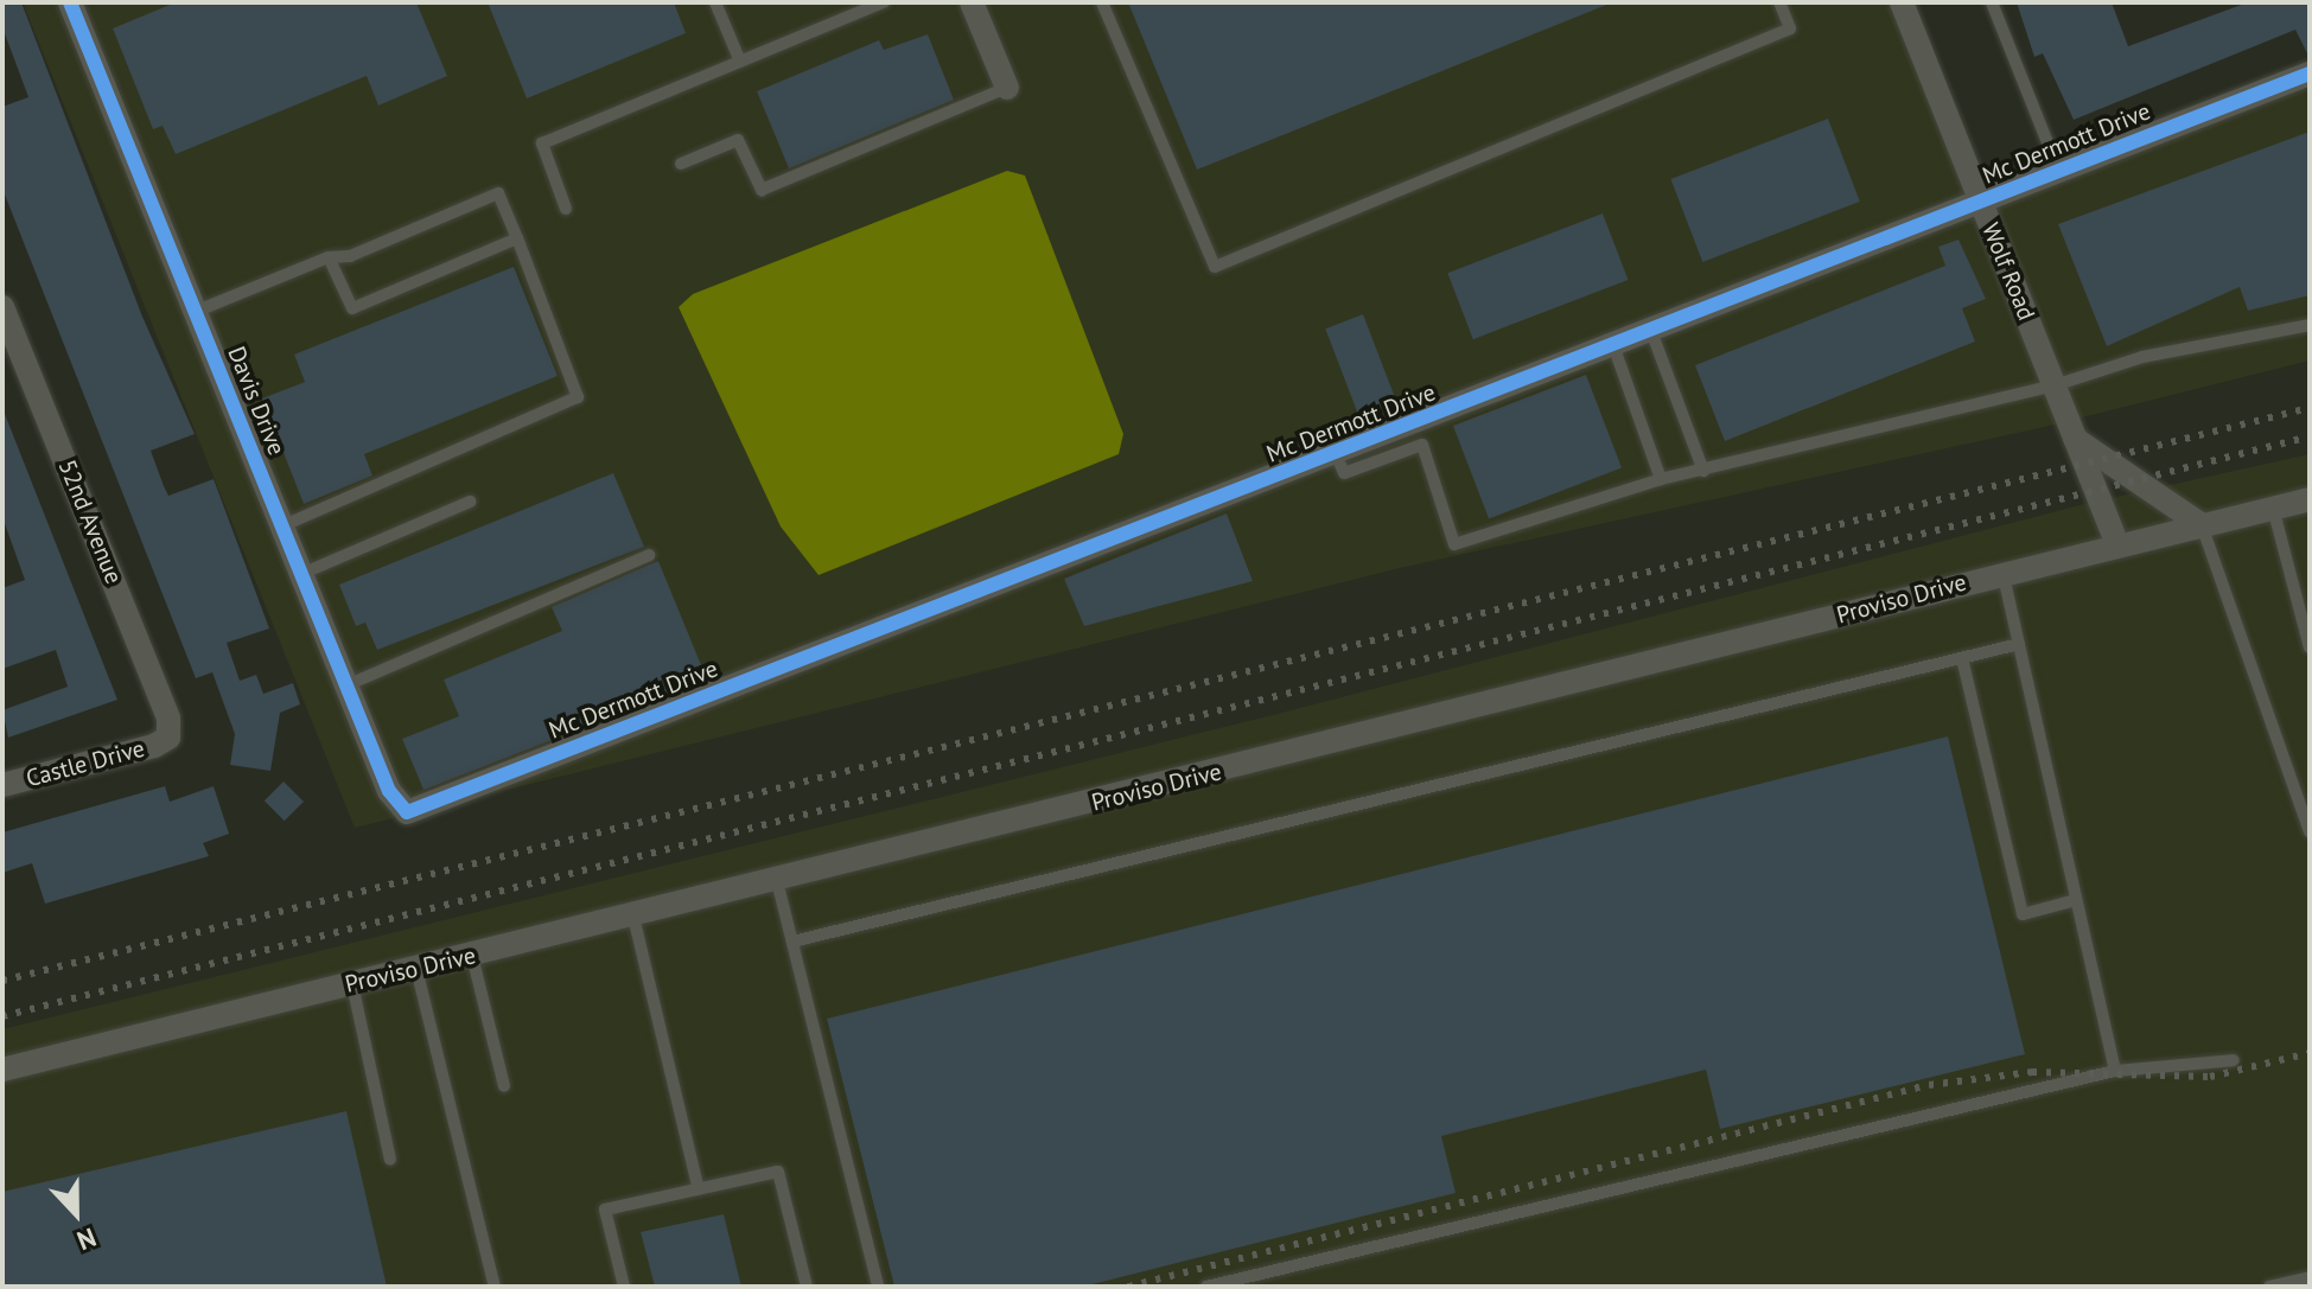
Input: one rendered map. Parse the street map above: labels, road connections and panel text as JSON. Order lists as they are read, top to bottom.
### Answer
{
  "streets": {
    "street": [
      "Mc Dermott Drive",
      "Wolf Road",
      "Davis Drive",
      "52nd Avenue",
      "Proviso Drive",
      "Castle Drive"
    ]
  },
  "crossings": [
    ["Mc Dermott Drive", "Wolf Road"],
    ["Mc Dermott Drive", "Davis Drive"],
    ["Wolf Road", "Proviso Drive"],
    ["52nd Avenue", "Castle Drive"]
  ],
  "north": "bottom"
}
